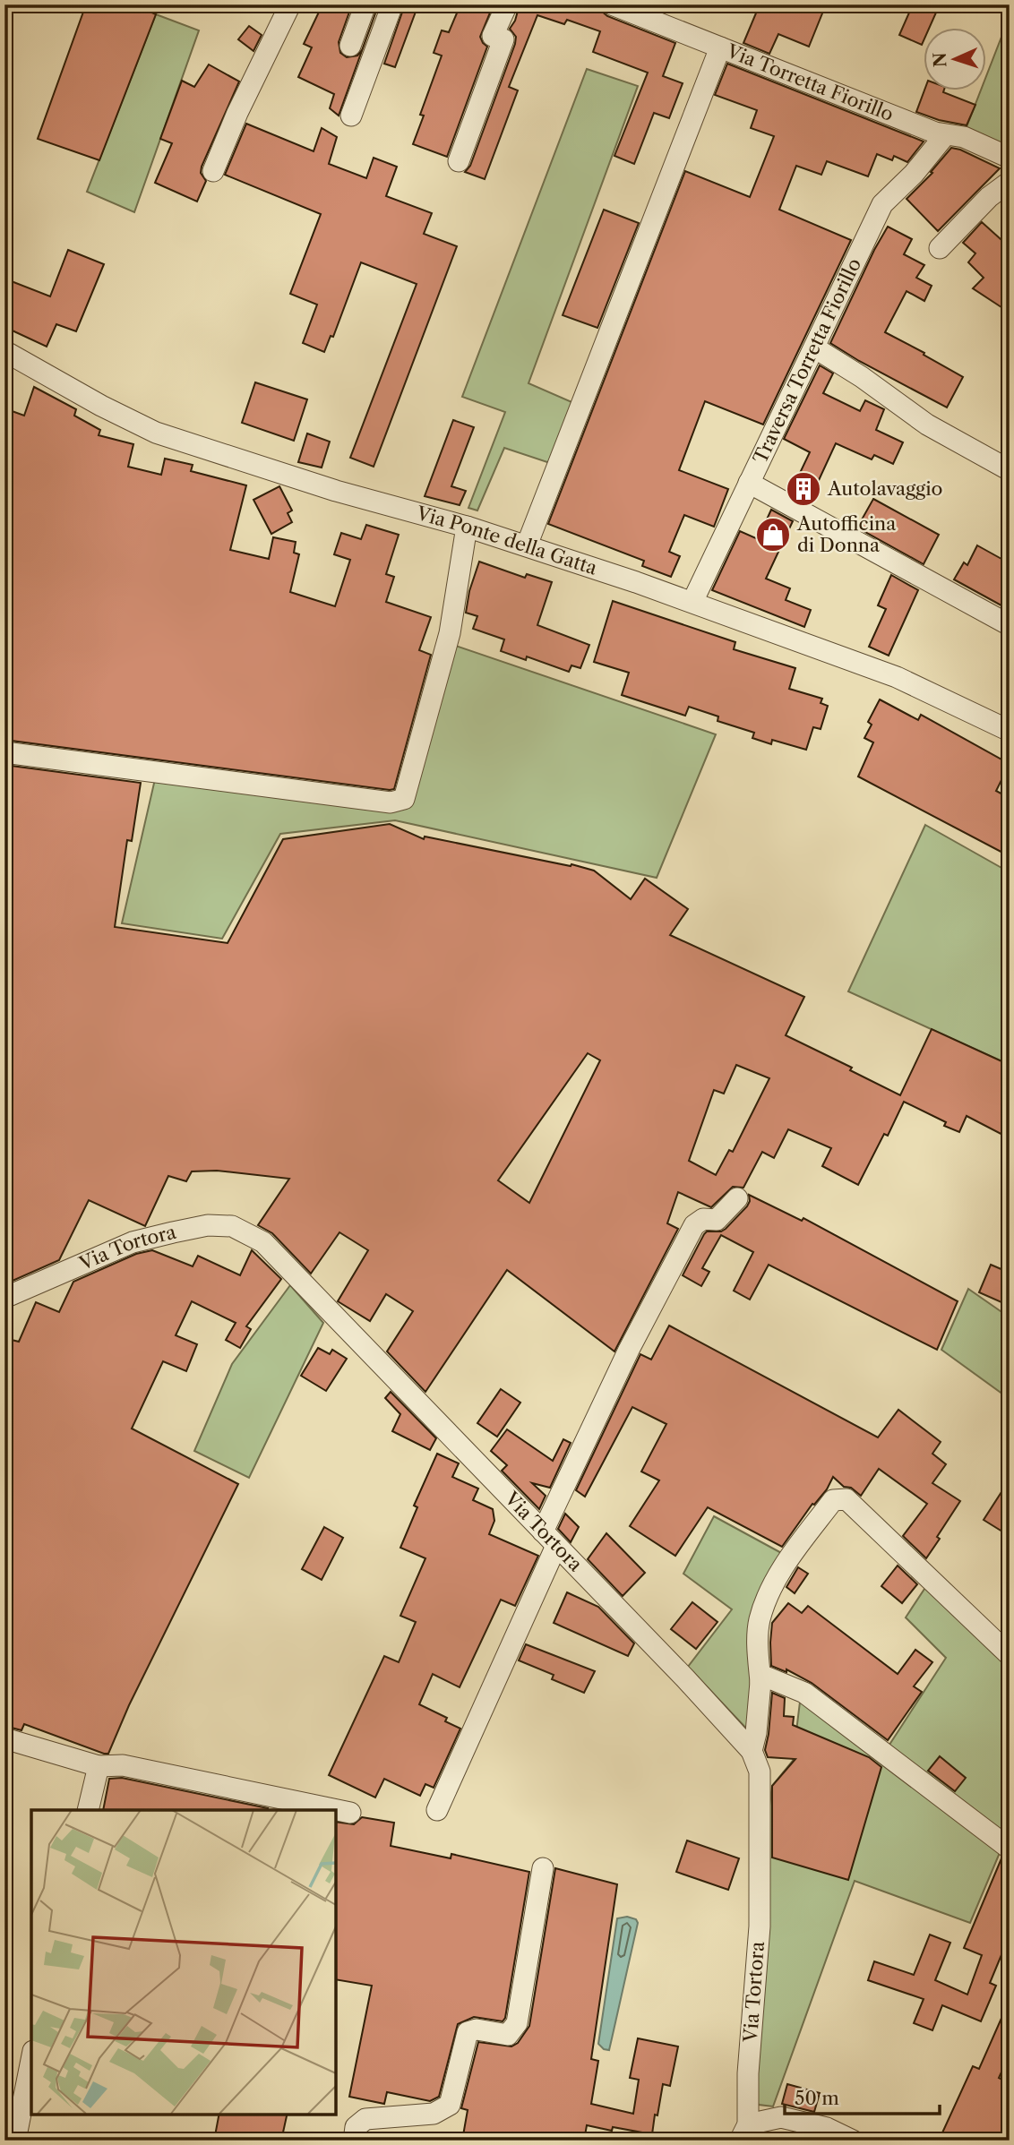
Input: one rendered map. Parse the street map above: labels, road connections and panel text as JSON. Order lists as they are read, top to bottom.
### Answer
{
  "streets": {
    "street": [
      "Via Torretta Fiorillo",
      "Traversa Torretta Fiorillo",
      "Via Ponte della Gatta",
      "Via Tortora"
    ]
  },
  "crossings": [
    ["Via Torretta Fiorillo", "Traversa Torretta Fiorillo"],
    ["Traversa Torretta Fiorillo", "Via Ponte della Gatta"]
  ],
  "places": {
    "building": ["Autolavaggio"],
    "shop": ["Autofficina di Donna"]
  },
  "scale_bar": "50 m",
  "north": "left"
}
